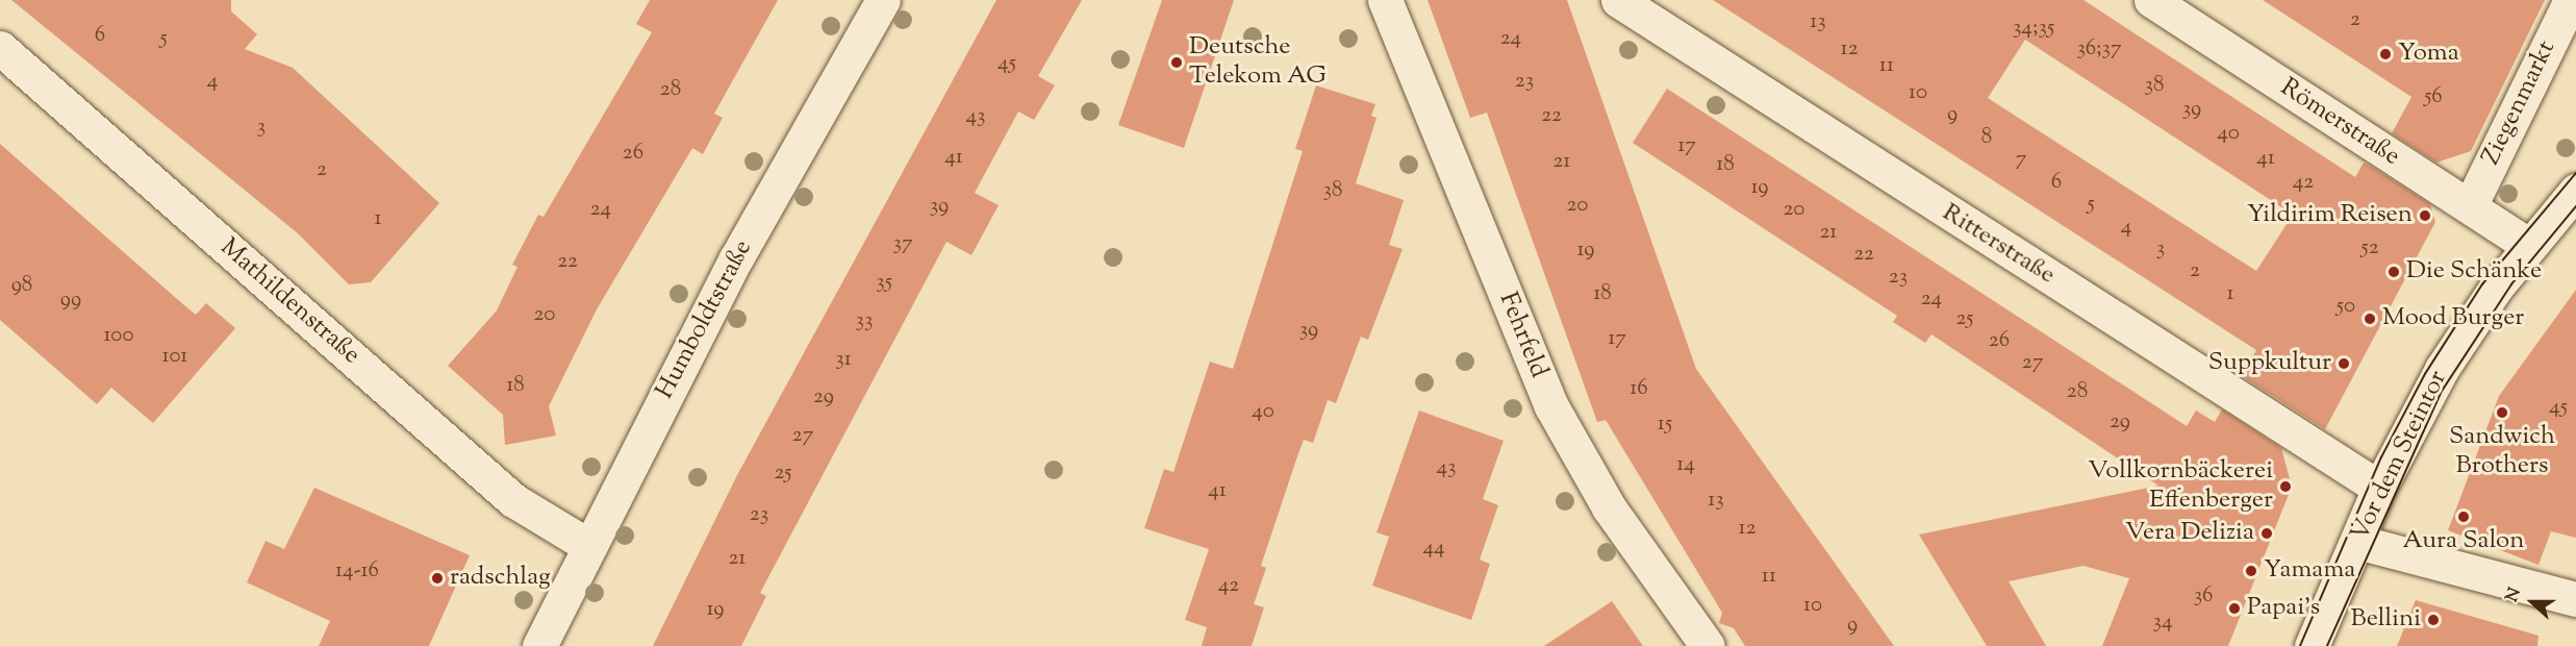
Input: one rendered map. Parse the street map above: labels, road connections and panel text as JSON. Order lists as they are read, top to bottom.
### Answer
{
  "streets": {
    "street": [
      "Ziegenmarkt",
      "Römerstraße",
      "Ritterstraße",
      "Mathildenstraße",
      "Humboldtstraße",
      "Fehrfeld",
      "Vor dem Steintor"
    ]
  },
  "crossings": [
    ["Ziegenmarkt", "Römerstraße"],
    ["Römerstraße", "Vor dem Steintor"],
    ["Ritterstraße", "Vor dem Steintor"],
    ["Mathildenstraße", "Humboldtstraße"]
  ],
  "places": [
    "Yoma",
    "Deutsche Telekom AG",
    "Yildirim Reisen",
    "Die Schänke",
    "Mood Burger",
    "Suppkultur",
    "Sandwich Brothers",
    "Vollkornbäckerei Effenberger",
    "Aura Salon",
    "Vera Delizia",
    "Yamama",
    "radschlag",
    "Papai's",
    "Bellini"
  ],
  "house_numbers": [
    "2",
    "13",
    "34;35",
    "6",
    "5",
    "24",
    "12",
    "36;37",
    "45",
    "11",
    "4",
    "23",
    "38",
    "28",
    "10",
    "56",
    "39",
    "9",
    "22",
    "43",
    "3",
    "40",
    "8",
    "17",
    "26",
    "41",
    "41",
    "7",
    "21",
    "18",
    "2",
    "6",
    "42",
    "19",
    "38",
    "5",
    "20",
    "39",
    "24",
    "20",
    "1",
    "4",
    "21",
    "37",
    "52",
    "3",
    "19",
    "22",
    "22",
    "2",
    "23",
    "35",
    "98",
    "18",
    "1",
    "24",
    "99",
    "50",
    "20",
    "25",
    "33",
    "39",
    "100",
    "17",
    "26",
    "101",
    "31",
    "27",
    "18",
    "16",
    "28",
    "29",
    "45",
    "40",
    "29",
    "15",
    "27",
    "14",
    "43",
    "25",
    "41",
    "13",
    "23",
    "12",
    "44",
    "21",
    "14-16",
    "11",
    "42",
    "36",
    "10",
    "19",
    "34",
    "9"
  ],
  "north": "left"
}
